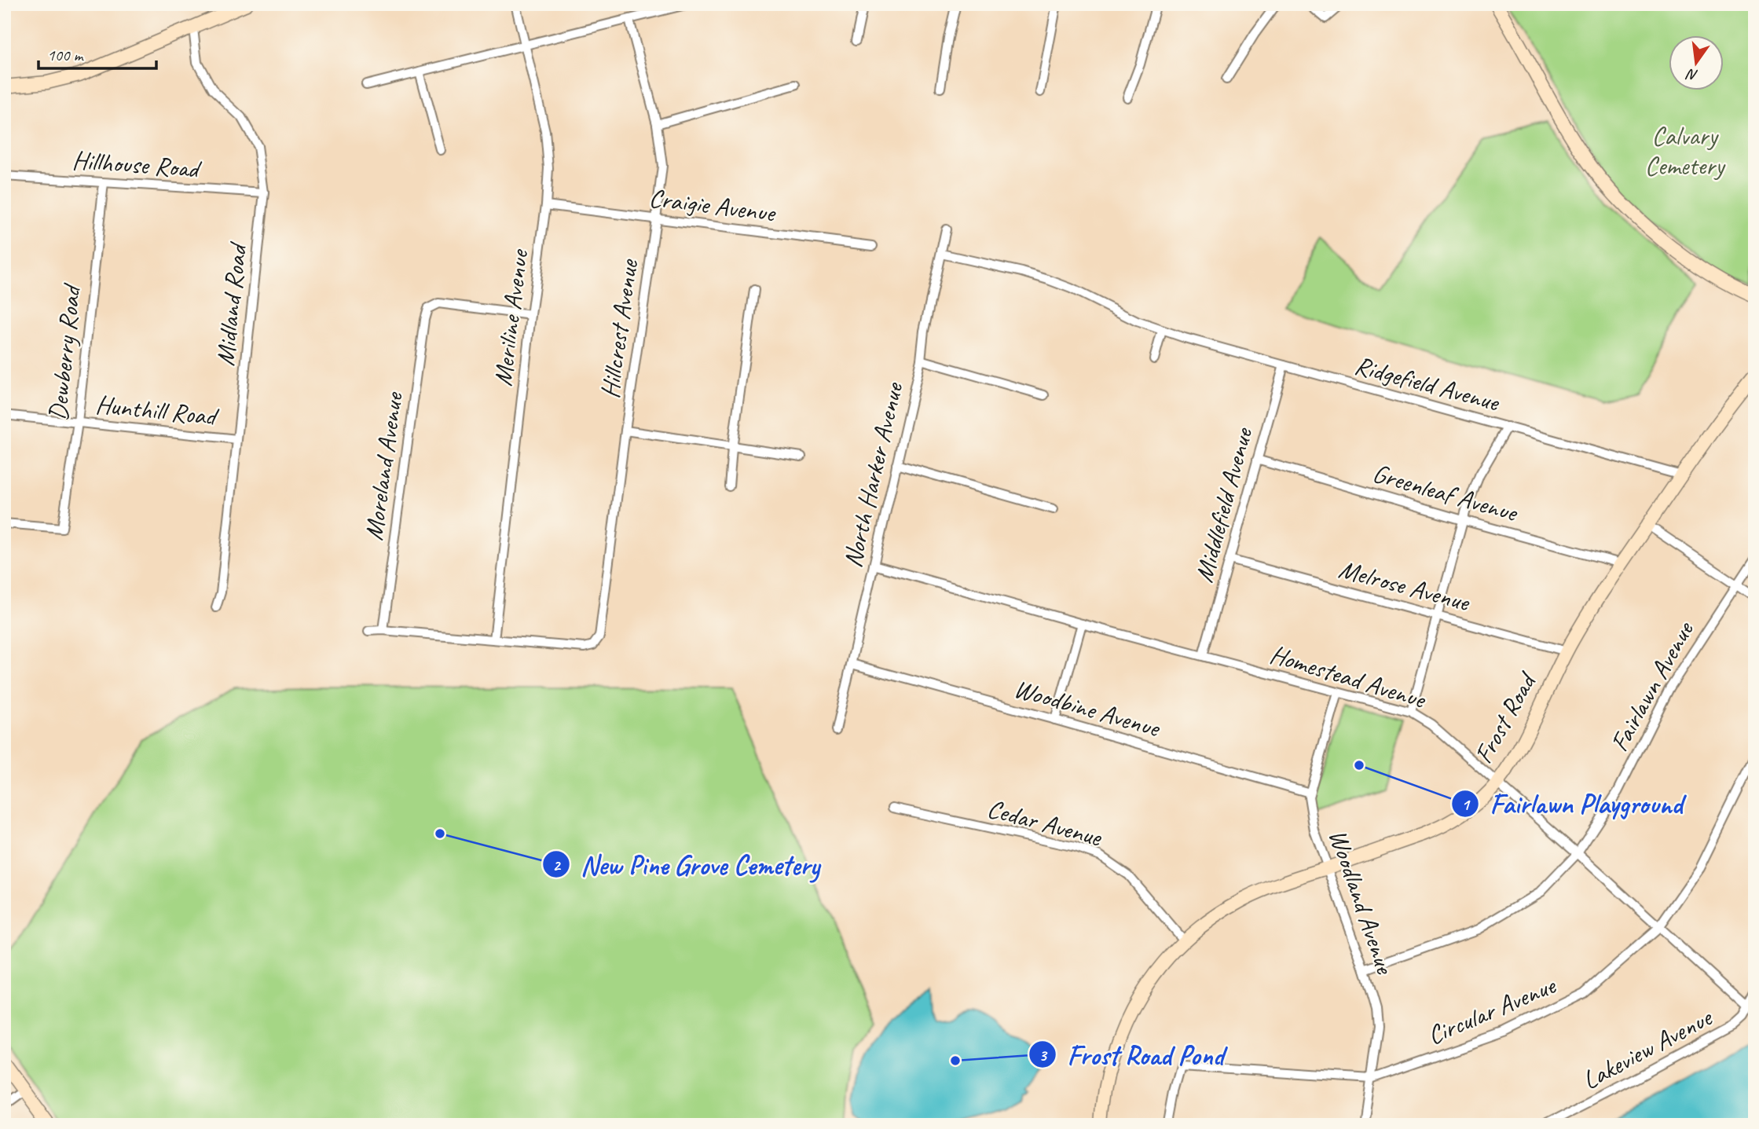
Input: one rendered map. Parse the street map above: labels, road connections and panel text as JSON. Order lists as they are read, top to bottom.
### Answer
{
  "streets": {
    "main road": ["Frost Road"],
    "street": [
      "Hillhouse Road",
      "Craigie Avenue",
      "Midland Road",
      "Meriline Avenue",
      "Hillcrest Avenue",
      "Dewberry Road",
      "Ridgefield Avenue",
      "Hunthill Road",
      "Moreland Avenue",
      "North Harker Avenue",
      "Greenleaf Avenue",
      "Middlefield Avenue",
      "Melrose Avenue",
      "Homestead Avenue",
      "Fairlawn Avenue",
      "Woodbine Avenue",
      "Cedar Avenue",
      "Woodland Avenue",
      "Circular Avenue",
      "Lakeview Avenue"
    ]
  },
  "crossings": [
    ["Hillhouse Road", "Midland Road"],
    ["Hillhouse Road", "Dewberry Road"],
    ["Craigie Avenue", "Meriline Avenue"],
    ["Craigie Avenue", "Hillcrest Avenue"],
    ["Midland Road", "Hunthill Road"],
    ["Meriline Avenue", "Hillcrest Avenue"],
    ["Meriline Avenue", "Moreland Avenue"],
    ["Dewberry Road", "Hunthill Road"],
    ["Ridgefield Avenue", "North Harker Avenue"],
    ["Ridgefield Avenue", "Middlefield Avenue"],
    ["Ridgefield Avenue", "Frost Road"],
    ["North Harker Avenue", "Homestead Avenue"],
    ["North Harker Avenue", "Woodbine Avenue"],
    ["Greenleaf Avenue", "Middlefield Avenue"],
    ["Greenleaf Avenue", "Frost Road"],
    ["Middlefield Avenue", "Melrose Avenue"],
    ["Middlefield Avenue", "Homestead Avenue"],
    ["Melrose Avenue", "Frost Road"],
    ["Homestead Avenue", "Fairlawn Avenue"],
    ["Homestead Avenue", "Frost Road"],
    ["Homestead Avenue", "Woodland Avenue"],
    ["Homestead Avenue", "Circular Avenue"],
    ["Homestead Avenue", "Lakeview Avenue"],
    ["Fairlawn Avenue", "Woodland Avenue"],
    ["Woodbine Avenue", "Woodland Avenue"],
    ["Frost Road", "Cedar Avenue"],
    ["Frost Road", "Woodland Avenue"],
    ["Woodland Avenue", "Circular Avenue"]
  ],
  "parks": ["Calvary Cemetery"],
  "places": ["Fairlawn Playground", "New Pine Grove Cemetery", "Frost Road Pond"],
  "scale_bar": "100 m",
  "north": "bottom"
}
